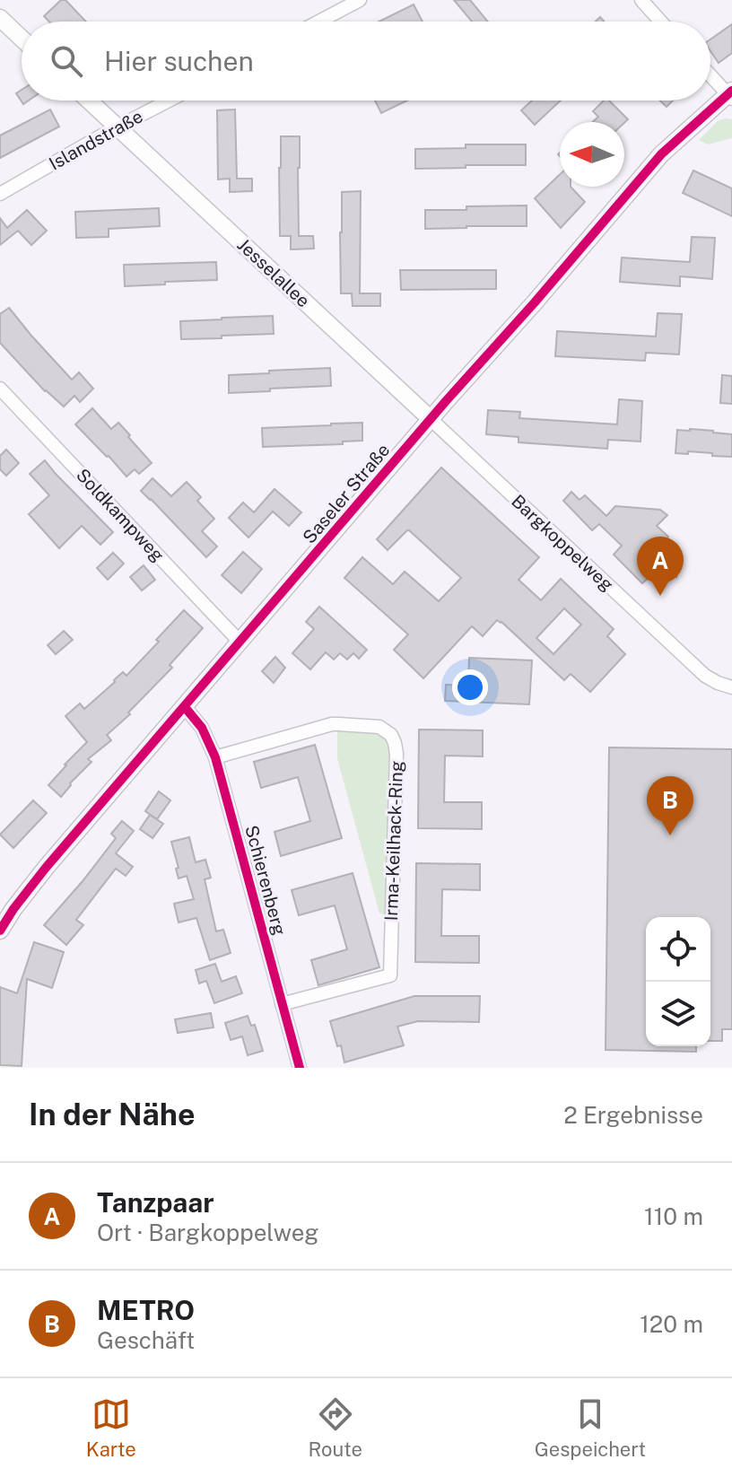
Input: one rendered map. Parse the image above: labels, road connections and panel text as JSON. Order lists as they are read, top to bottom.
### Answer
{
  "streets": {
    "street": [
      "Islandstraße",
      "Jesselallee",
      "Saseler Straße",
      "Soldkampweg",
      "Bargkoppelweg",
      "Irma-Keilhack-Ring",
      "Schierenberg"
    ]
  },
  "crossings": [
    ["Islandstraße", "Jesselallee"],
    ["Jesselallee", "Saseler Straße"],
    ["Jesselallee", "Bargkoppelweg"],
    ["Saseler Straße", "Soldkampweg"],
    ["Saseler Straße", "Bargkoppelweg"],
    ["Saseler Straße", "Schierenberg"],
    ["Irma-Keilhack-Ring", "Schierenberg"]
  ],
  "north": "left",
  "page": {
    "search": "Hier suchen",
    "pins": ["A", "B"],
    "heading": ["In der Nähe", "2 Ergebnisse"],
    "list": [
      {
        "mark": "A",
        "name": "Tanzpaar",
        "note": "Ort · Bargkoppelweg",
        "value": "110 m"
      },
      {
        "mark": "B",
        "name": "METRO",
        "note": "Geschäft",
        "value": "120 m"
      }
    ],
    "nav": ["Karte", "Route", "Gespeichert"]
  }
}
